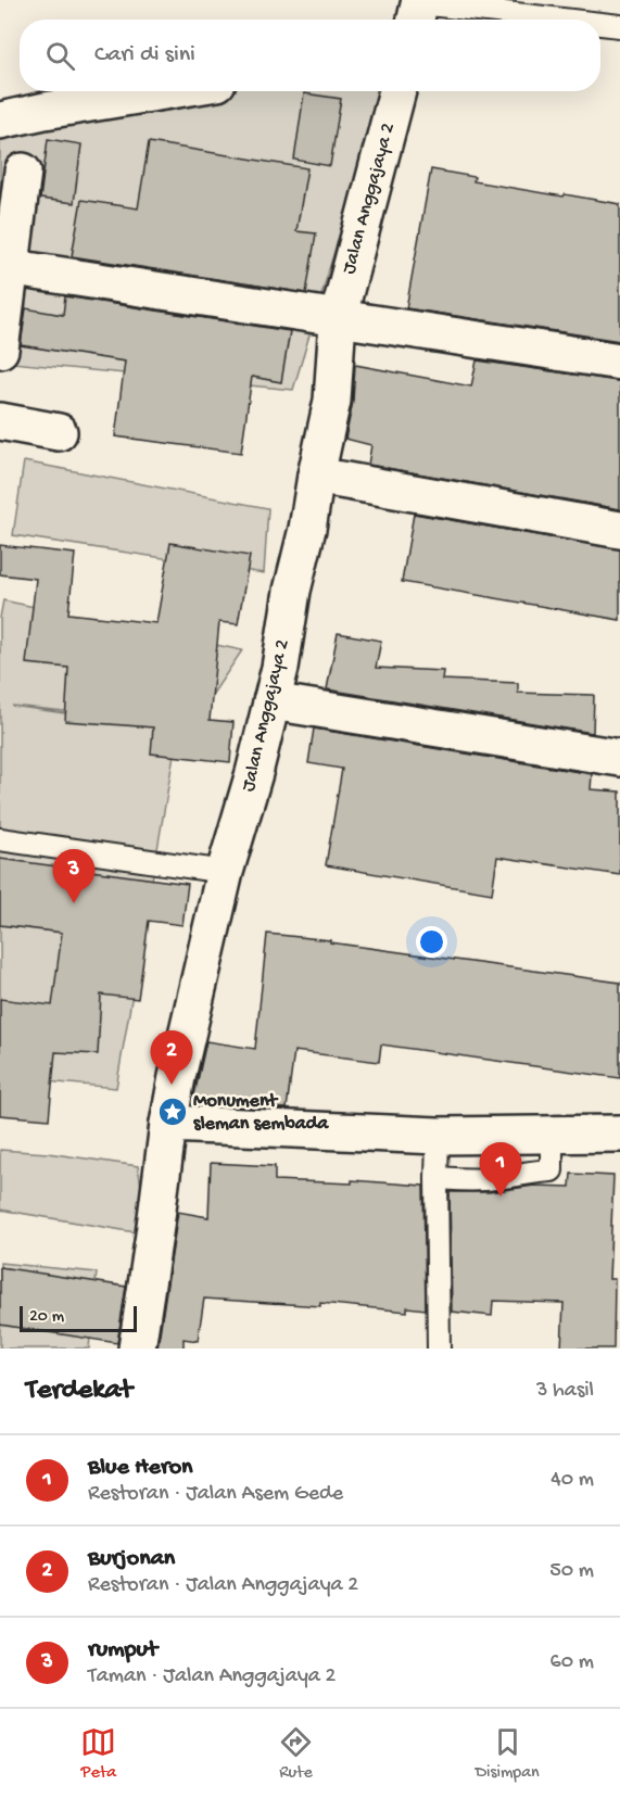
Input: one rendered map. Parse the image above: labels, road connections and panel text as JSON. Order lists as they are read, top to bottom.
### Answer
{
  "streets": {
    "street": ["Jalan Anggajaya 2"]
  },
  "places": {
    "place": ["Monument sleman sembada"]
  },
  "scale_bar": "20 m",
  "page": {
    "search": "Cari di sini",
    "pins": ["3", "2", "1"],
    "scale": "20 m",
    "heading": ["Terdekat", "3 hasil"],
    "list": [
      {
        "mark": "1",
        "name": "Blue Heron",
        "note": "Restoran · Jalan Asem Gede",
        "value": "40 m"
      },
      {
        "mark": "2",
        "name": "Burjonan",
        "note": "Restoran · Jalan Anggajaya 2",
        "value": "50 m"
      },
      {
        "mark": "3",
        "name": "rumput",
        "note": "Taman · Jalan Anggajaya 2",
        "value": "60 m"
      }
    ],
    "nav": ["Peta", "Rute", "Disimpan"]
  }
}
